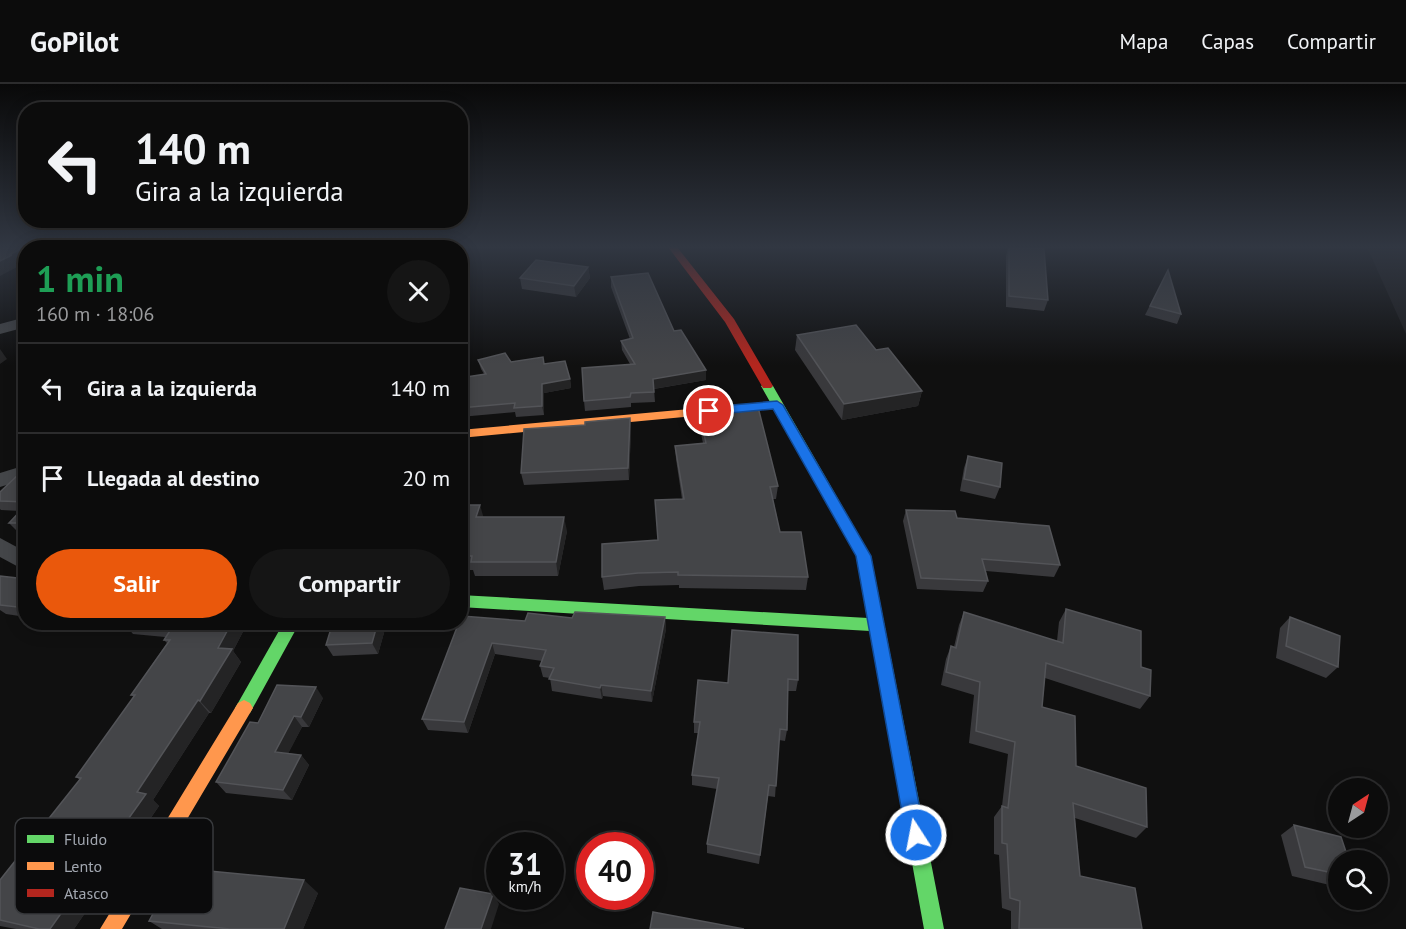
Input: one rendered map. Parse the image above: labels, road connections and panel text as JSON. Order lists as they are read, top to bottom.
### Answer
{
  "legend": ["Fluido", "Lento", "Atasco"],
  "north": "top right",
  "page": {
    "header": "GoPilot",
    "nav": ["Mapa", "Capas", "Compartir"],
    "turn": ["140 m", "Gira a la izquierda"],
    "heading": ["1 min", "160 m · 18:06"],
    "list": [
      {
        "name": "Gira a la izquierda",
        "value": "140 m"
      },
      {
        "name": "Llegada al destino",
        "value": "20 m"
      }
    ],
    "buttons": ["Salir", "Compartir"],
    "speed": "31 km/h",
    "limit": "40"
  }
}
